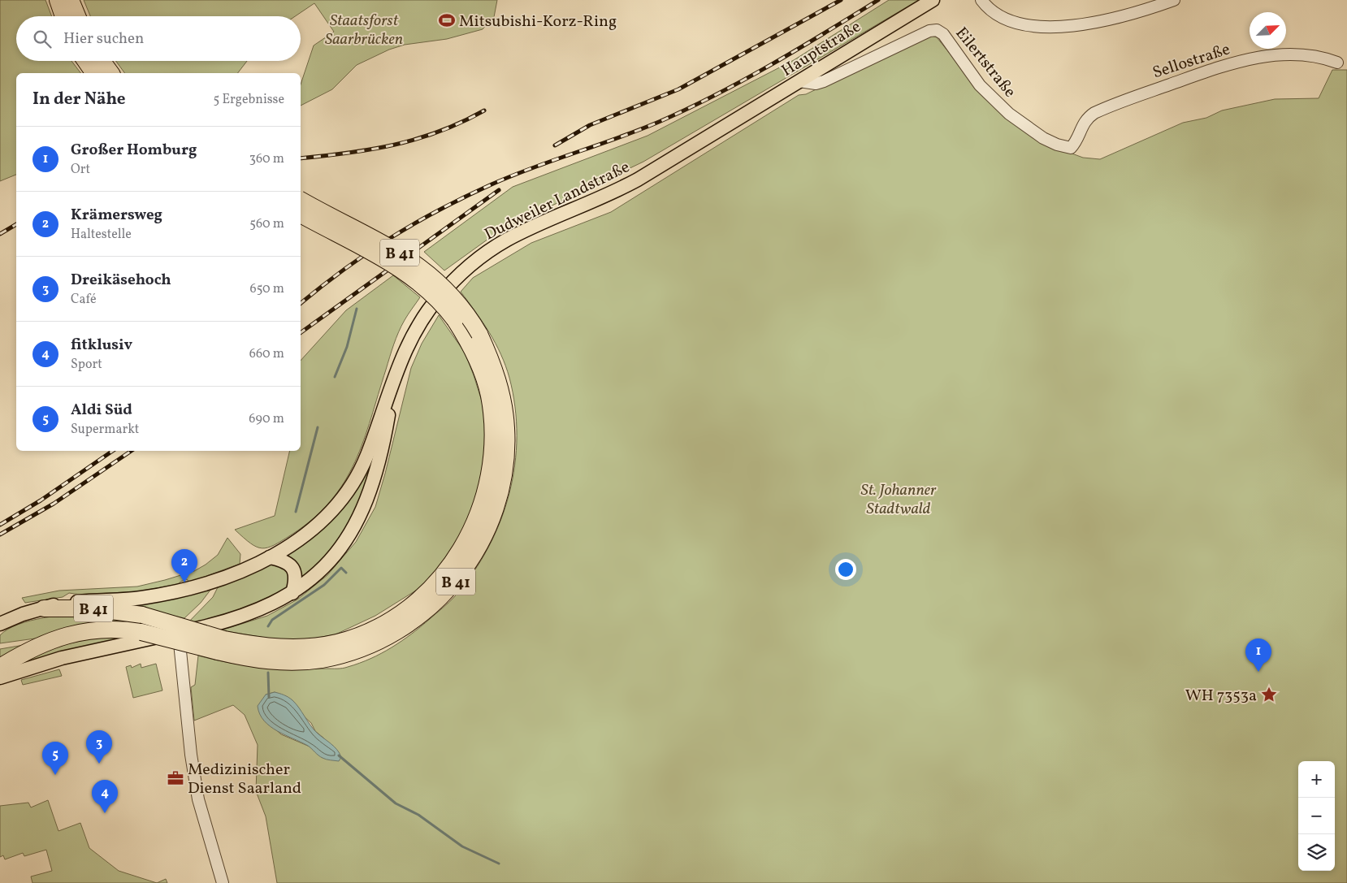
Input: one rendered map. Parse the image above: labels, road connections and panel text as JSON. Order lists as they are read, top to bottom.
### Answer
{
  "streets": {
    "highway": ["B 41"],
    "main road": ["Hauptstraße", "Dudweiler Landstraße"],
    "street": ["Sellostraße", "Eilertstraße"]
  },
  "crossings": [
    ["Hauptstraße", "Eilertstraße"],
    ["Hauptstraße", "Dudweiler Landstraße"],
    ["Sellostraße", "Eilertstraße"],
    ["Dudweiler Landstraße", "B 41"]
  ],
  "parks": ["Staatsforst Saarbrücken", "St. Johanner Stadtwald"],
  "places": {
    "sports": ["Mitsubishi-Korz-Ring"],
    "place": ["WH 7353a"],
    "office": ["Medizinischer Dienst Saarland"]
  },
  "north": "top right",
  "page": {
    "search": "Hier suchen",
    "heading": ["In der Nähe", "5 Ergebnisse"],
    "list": [
      {
        "mark": "1",
        "name": "Großer Homburg",
        "note": "Ort",
        "value": "360 m"
      },
      {
        "mark": "2",
        "name": "Krämersweg",
        "note": "Haltestelle",
        "value": "560 m"
      },
      {
        "mark": "3",
        "name": "Dreikäsehoch",
        "note": "Café",
        "value": "650 m"
      },
      {
        "mark": "4",
        "name": "fitklusiv",
        "note": "Sport",
        "value": "660 m"
      },
      {
        "mark": "5",
        "name": "Aldi Süd",
        "note": "Supermarkt",
        "value": "690 m"
      }
    ],
    "pins": [
      "2",
      "1",
      "3",
      "5",
      "4"
    ],
    "map_buttons": ["+", "−"]
  }
}
